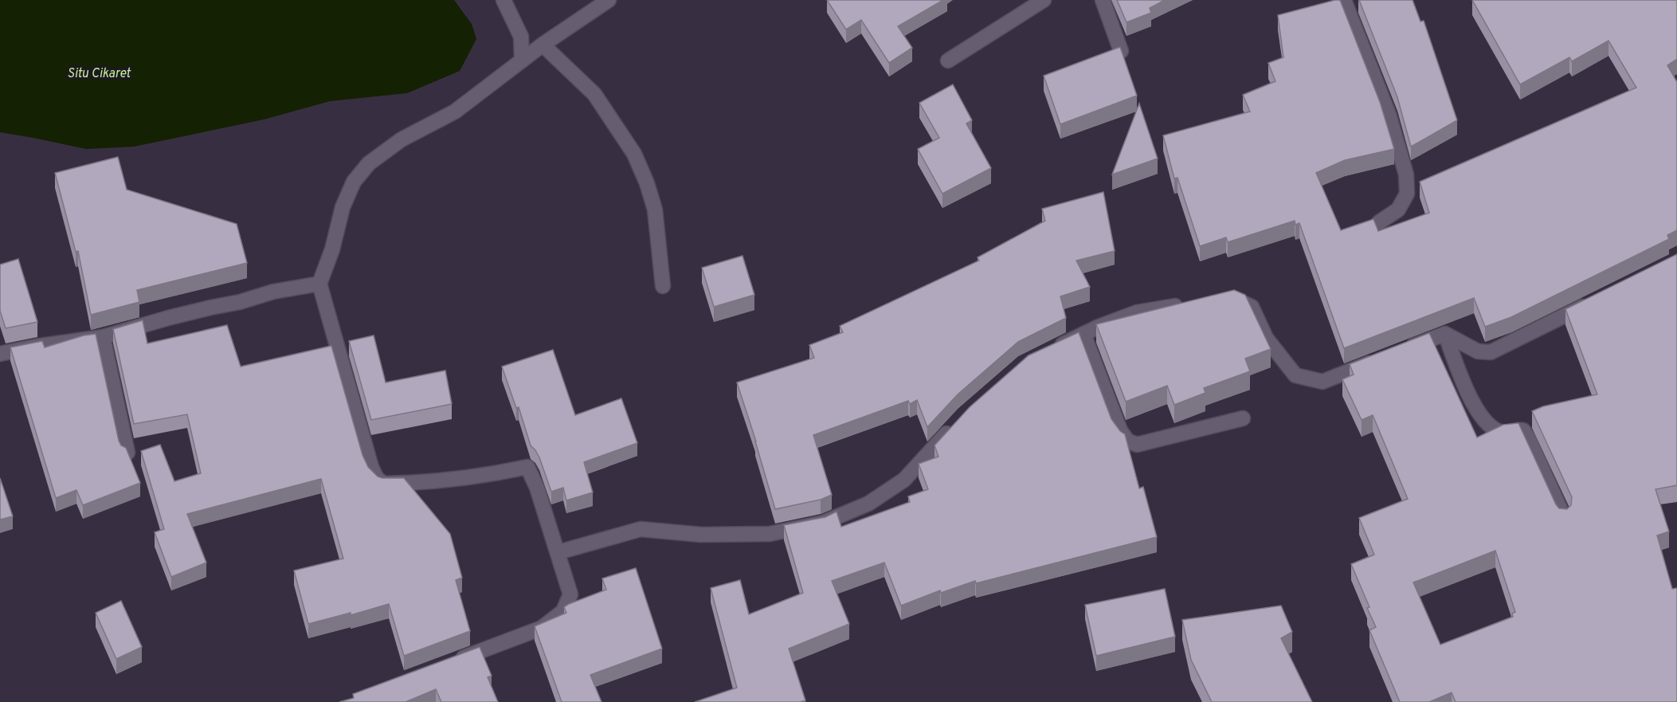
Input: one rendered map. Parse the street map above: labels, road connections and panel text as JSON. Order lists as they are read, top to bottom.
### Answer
{
  "water": ["Situ Cikaret"]
}
